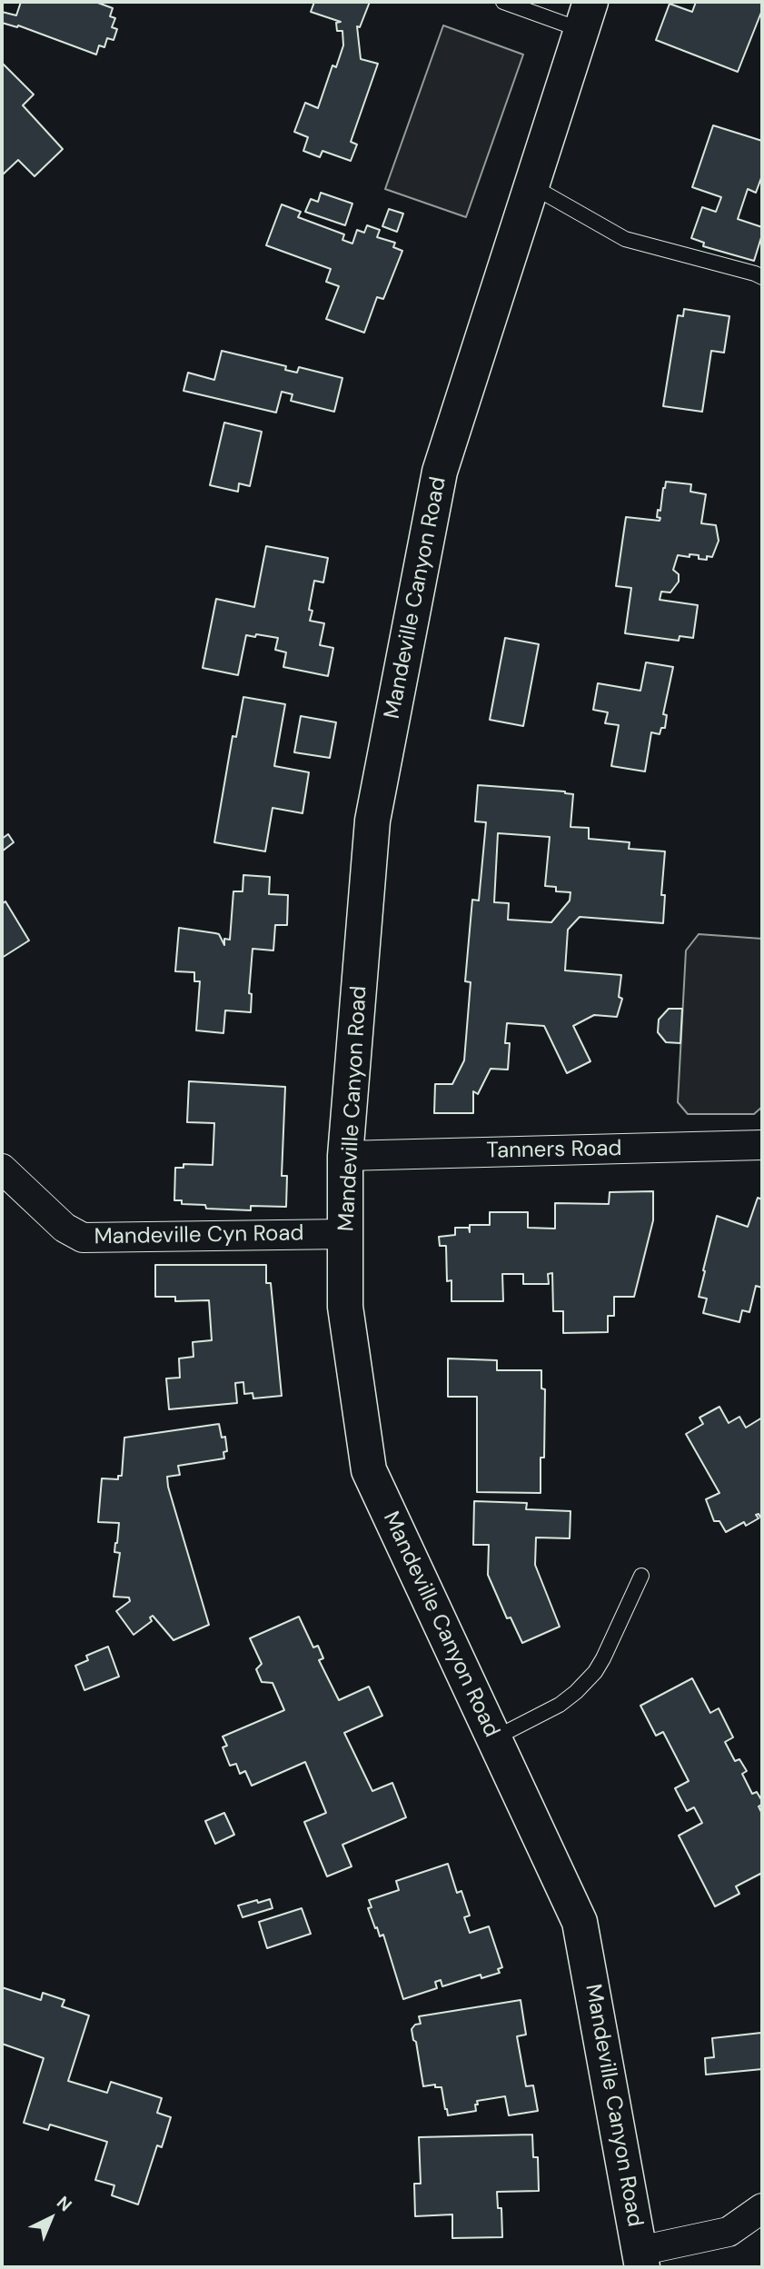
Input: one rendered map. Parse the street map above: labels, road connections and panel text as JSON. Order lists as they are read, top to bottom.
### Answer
{
  "streets": {
    "street": ["Mandeville Canyon Road", "Tanners Road", "Mandeville Cyn Road"]
  },
  "crossings": [
    ["Mandeville Canyon Road", "Tanners Road"],
    ["Mandeville Canyon Road", "Mandeville Cyn Road"]
  ],
  "north": "top right"
}
